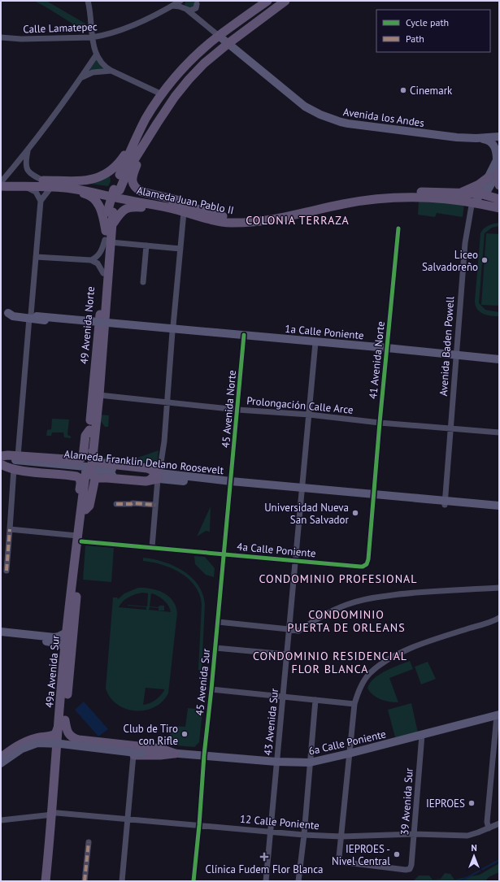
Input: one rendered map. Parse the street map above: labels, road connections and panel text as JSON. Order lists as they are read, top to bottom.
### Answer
{
  "streets": {
    "main road": ["Alameda Juan Pablo II", "49 Avenida Norte", "49a Avenida Sur"],
    "street": [
      "Calle Lamatepec",
      "Avenida los Andes",
      "1a Calle Poniente",
      "Avenida Baden Powell",
      "41 Avenida Norte",
      "Prolongación Calle Arce",
      "45 Avenida Norte",
      "Alameda Franklin Delano Roosevelt",
      "4a Calle Poniente",
      "45 Avenida Sur",
      "43 Avenida Sur",
      "6a Calle Poniente",
      "39 Avenida Sur",
      "12 Calle Poniente"
    ]
  },
  "crossings": [
    ["Avenida los Andes", "Avenida Baden Powell"],
    ["Alameda Juan Pablo II", "49 Avenida Norte"],
    ["Alameda Juan Pablo II", "Avenida Baden Powell"],
    ["49 Avenida Norte", "Prolongación Calle Arce"],
    ["49 Avenida Norte", "49a Avenida Sur"],
    ["1a Calle Poniente", "Avenida Baden Powell"],
    ["1a Calle Poniente", "41 Avenida Norte"],
    ["1a Calle Poniente", "45 Avenida Norte"],
    ["1a Calle Poniente", "43 Avenida Sur"],
    ["Avenida Baden Powell", "Prolongación Calle Arce"],
    ["Avenida Baden Powell", "Alameda Franklin Delano Roosevelt"],
    ["41 Avenida Norte", "Prolongación Calle Arce"],
    ["41 Avenida Norte", "Alameda Franklin Delano Roosevelt"],
    ["41 Avenida Norte", "4a Calle Poniente"],
    ["Prolongación Calle Arce", "45 Avenida Norte"],
    ["Prolongación Calle Arce", "43 Avenida Sur"],
    ["45 Avenida Norte", "Alameda Franklin Delano Roosevelt"],
    ["45 Avenida Norte", "45 Avenida Sur"],
    ["Alameda Franklin Delano Roosevelt", "45 Avenida Sur"],
    ["Alameda Franklin Delano Roosevelt", "43 Avenida Sur"],
    ["4a Calle Poniente", "49a Avenida Sur"],
    ["4a Calle Poniente", "45 Avenida Sur"],
    ["4a Calle Poniente", "43 Avenida Sur"],
    ["49a Avenida Sur", "6a Calle Poniente"],
    ["49a Avenida Sur", "12 Calle Poniente"],
    ["45 Avenida Sur", "6a Calle Poniente"],
    ["45 Avenida Sur", "12 Calle Poniente"],
    ["43 Avenida Sur", "6a Calle Poniente"],
    ["43 Avenida Sur", "12 Calle Poniente"],
    ["6a Calle Poniente", "39 Avenida Sur"],
    ["39 Avenida Sur", "12 Calle Poniente"]
  ],
  "districts": [
    "COLONIA TERRAZA",
    "CONDOMINIO PROFESIONAL",
    "CONDOMINIO PUERTA DE ORLEANS",
    "CONDOMINIO RESIDENCIAL FLOR BLANCA"
  ],
  "places": {
    "other": [
      "Cinemark",
      "Liceo Salvadoreño",
      "Universidad Nueva San Salvador",
      "Club de Tiro con Rifle",
      "IEPROES",
      "IEPROES - Nivel Central"
    ],
    "health": ["Clínica Fudem Flor Blanca"]
  },
  "legend": ["Cycle path", "Path"],
  "north": "top"
}
